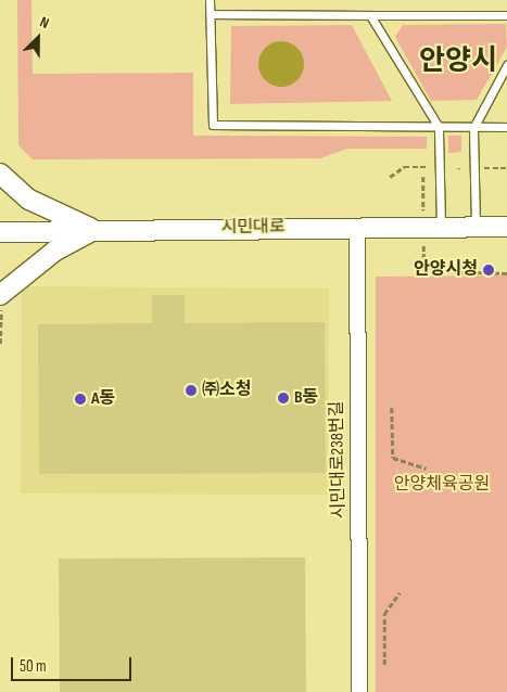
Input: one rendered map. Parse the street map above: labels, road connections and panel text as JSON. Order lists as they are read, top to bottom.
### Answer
{
  "streets": {
    "street": ["시민대로", "시민대로238번길"]
  },
  "crossings": [
    ["시민대로", "시민대로238번길"]
  ],
  "districts": ["안양시"],
  "parks": ["안양체육공원"],
  "places": [
    "안양시청",
    "㈜소청",
    "B동",
    "A동"
  ],
  "scale_bar": "50 m",
  "north": "top right"
}
